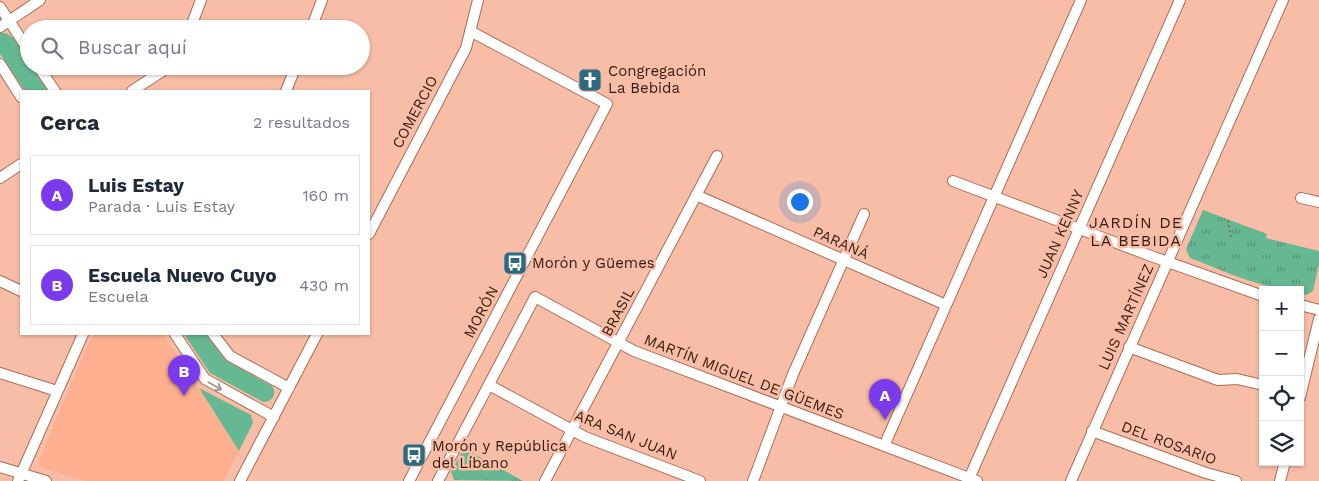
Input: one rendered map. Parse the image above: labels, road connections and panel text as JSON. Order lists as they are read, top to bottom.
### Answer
{
  "streets": {
    "street": [
      "COMERCIO",
      "JUAN KENNY",
      "PARANÁ",
      "MORÓN",
      "BRASIL",
      "LUIS MARTÍNEZ",
      "MARTÍN MIGUEL DE GÜEMES",
      "ARA SAN JUAN",
      "DEL ROSARIO"
    ]
  },
  "crossings": [
    ["COMERCIO", "MORÓN"],
    ["JUAN KENNY", "MARTÍN MIGUEL DE GÜEMES"],
    ["PARANÁ", "BRASIL"],
    ["BRASIL", "MARTÍN MIGUEL DE GÜEMES"],
    ["BRASIL", "ARA SAN JUAN"],
    ["LUIS MARTÍNEZ", "DEL ROSARIO"],
    ["MARTÍN MIGUEL DE GÜEMES", "ARA SAN JUAN"]
  ],
  "districts": ["JARDÍN DE LA BEBIDA"],
  "places": {
    "church": ["Congregación La Bebida"],
    "bus stop": ["Morón y Güemes", "Morón y República del Líbano"]
  },
  "page": {
    "search": "Buscar aquí",
    "heading": ["Cerca", "2 resultados"],
    "list": [
      {
        "mark": "A",
        "name": "Luis Estay",
        "note": "Parada · Luis Estay",
        "value": "160 m"
      },
      {
        "mark": "B",
        "name": "Escuela Nuevo Cuyo",
        "note": "Escuela",
        "value": "430 m"
      }
    ],
    "map_buttons": ["+", "−"],
    "pins": ["B", "A"]
  }
}
